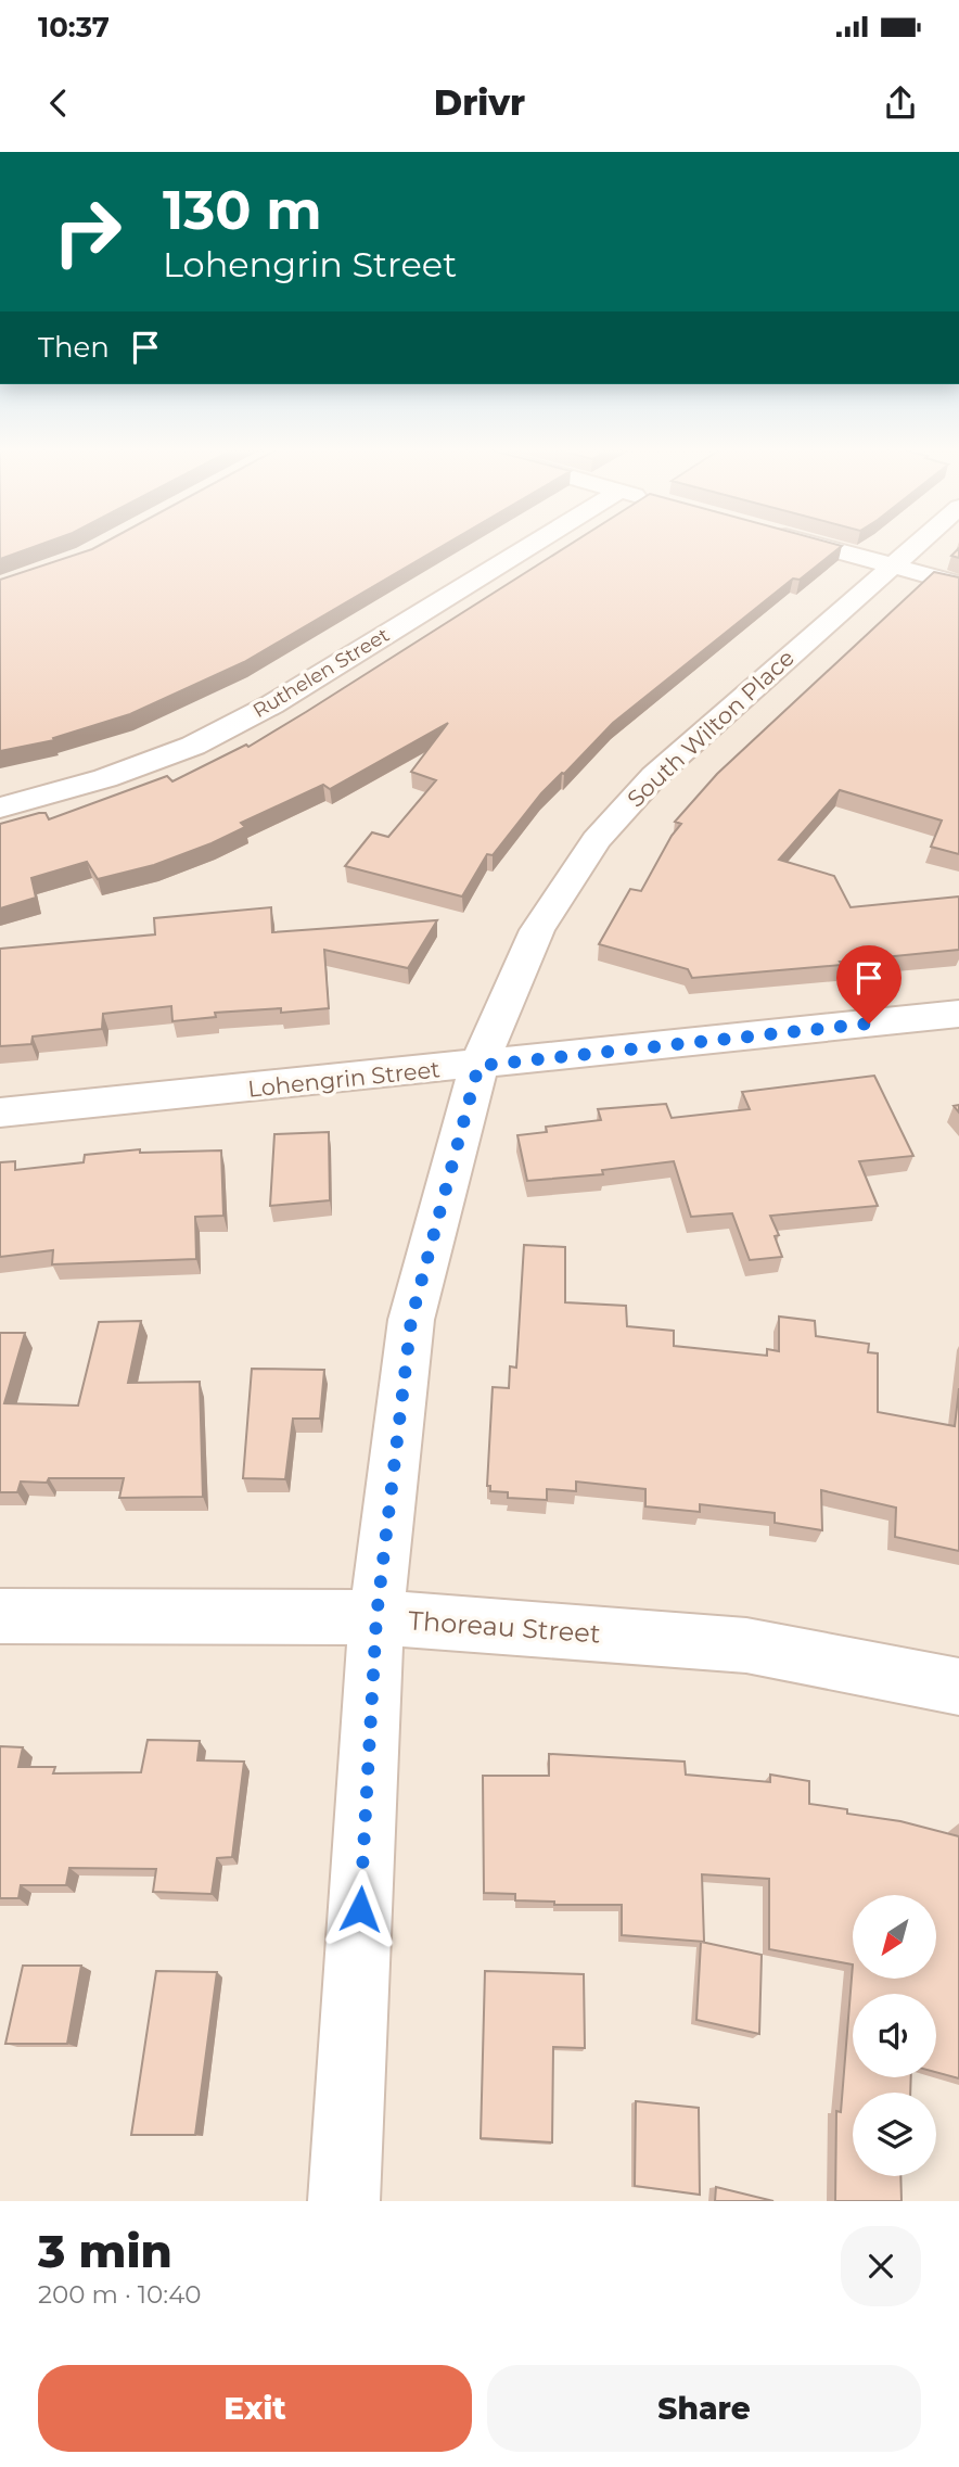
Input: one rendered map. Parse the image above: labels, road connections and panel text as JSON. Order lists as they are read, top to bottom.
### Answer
{
  "streets": {
    "street": [
      "Ruthelen Street",
      "South Wilton Place",
      "Lohengrin Street",
      "Thoreau Street"
    ]
  },
  "crossings": [
    ["South Wilton Place", "Lohengrin Street"],
    ["South Wilton Place", "Thoreau Street"]
  ],
  "north": "bottom left",
  "page": {
    "status": "10:37",
    "header": "Drivr",
    "turn": ["130 m", "Lohengrin Street"],
    "then": "Then",
    "heading": ["3 min", "200 m · 10:40"],
    "buttons": ["Exit", "Share"]
  }
}
